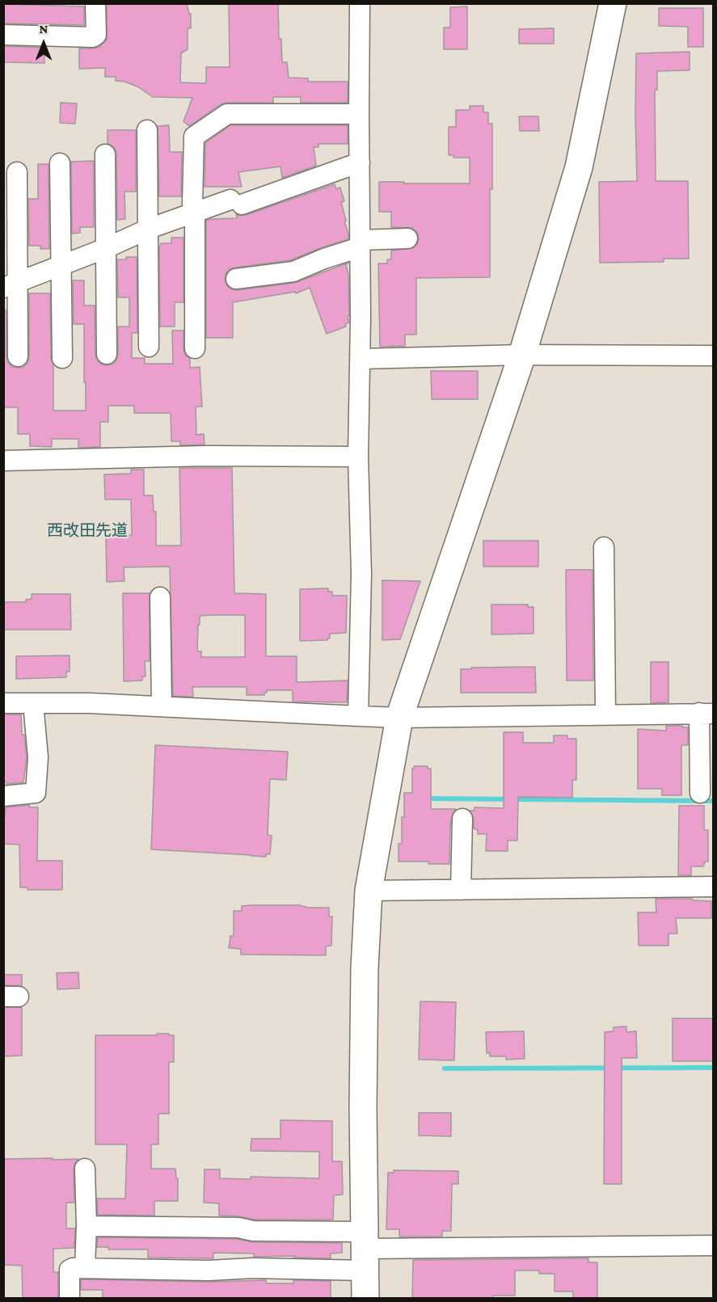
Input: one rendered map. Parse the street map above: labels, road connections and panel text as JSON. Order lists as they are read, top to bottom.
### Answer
{
  "districts": ["西改田先道"],
  "north": "top"
}
